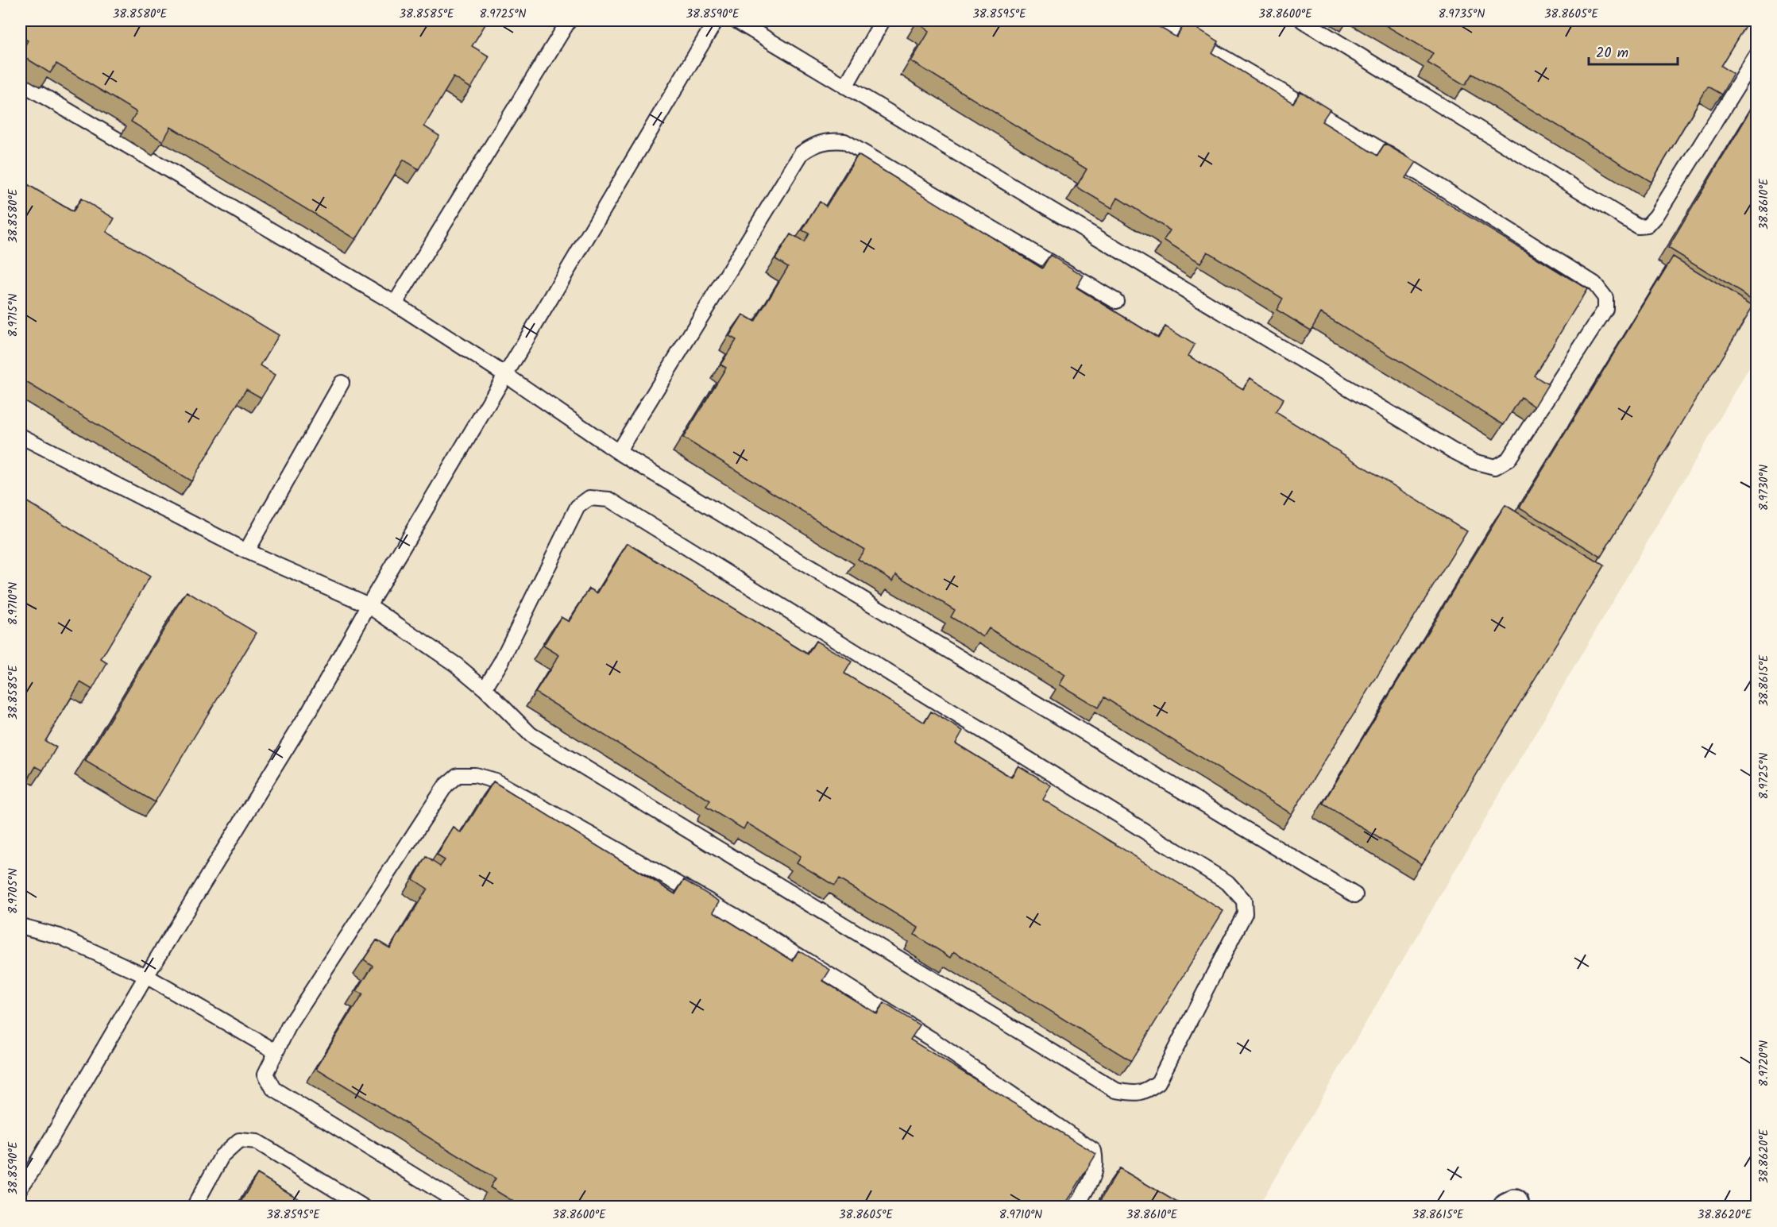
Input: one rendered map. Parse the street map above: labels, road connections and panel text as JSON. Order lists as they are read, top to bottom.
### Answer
{
  "scale_bar": "20 m",
  "coordinates": [
    "38.8580°E",
    "38.8585°E",
    "8.9725°N",
    "38.8590°E",
    "38.8595°E",
    "38.8600°E",
    "8.9735°N",
    "38.8605°E",
    "38.8610°E",
    "8.9715°N",
    "8.9730°N",
    "8.9710°N",
    "38.8615°E",
    "8.9705°N",
    "8.9720°N",
    "38.8620°E"
  ]
}
